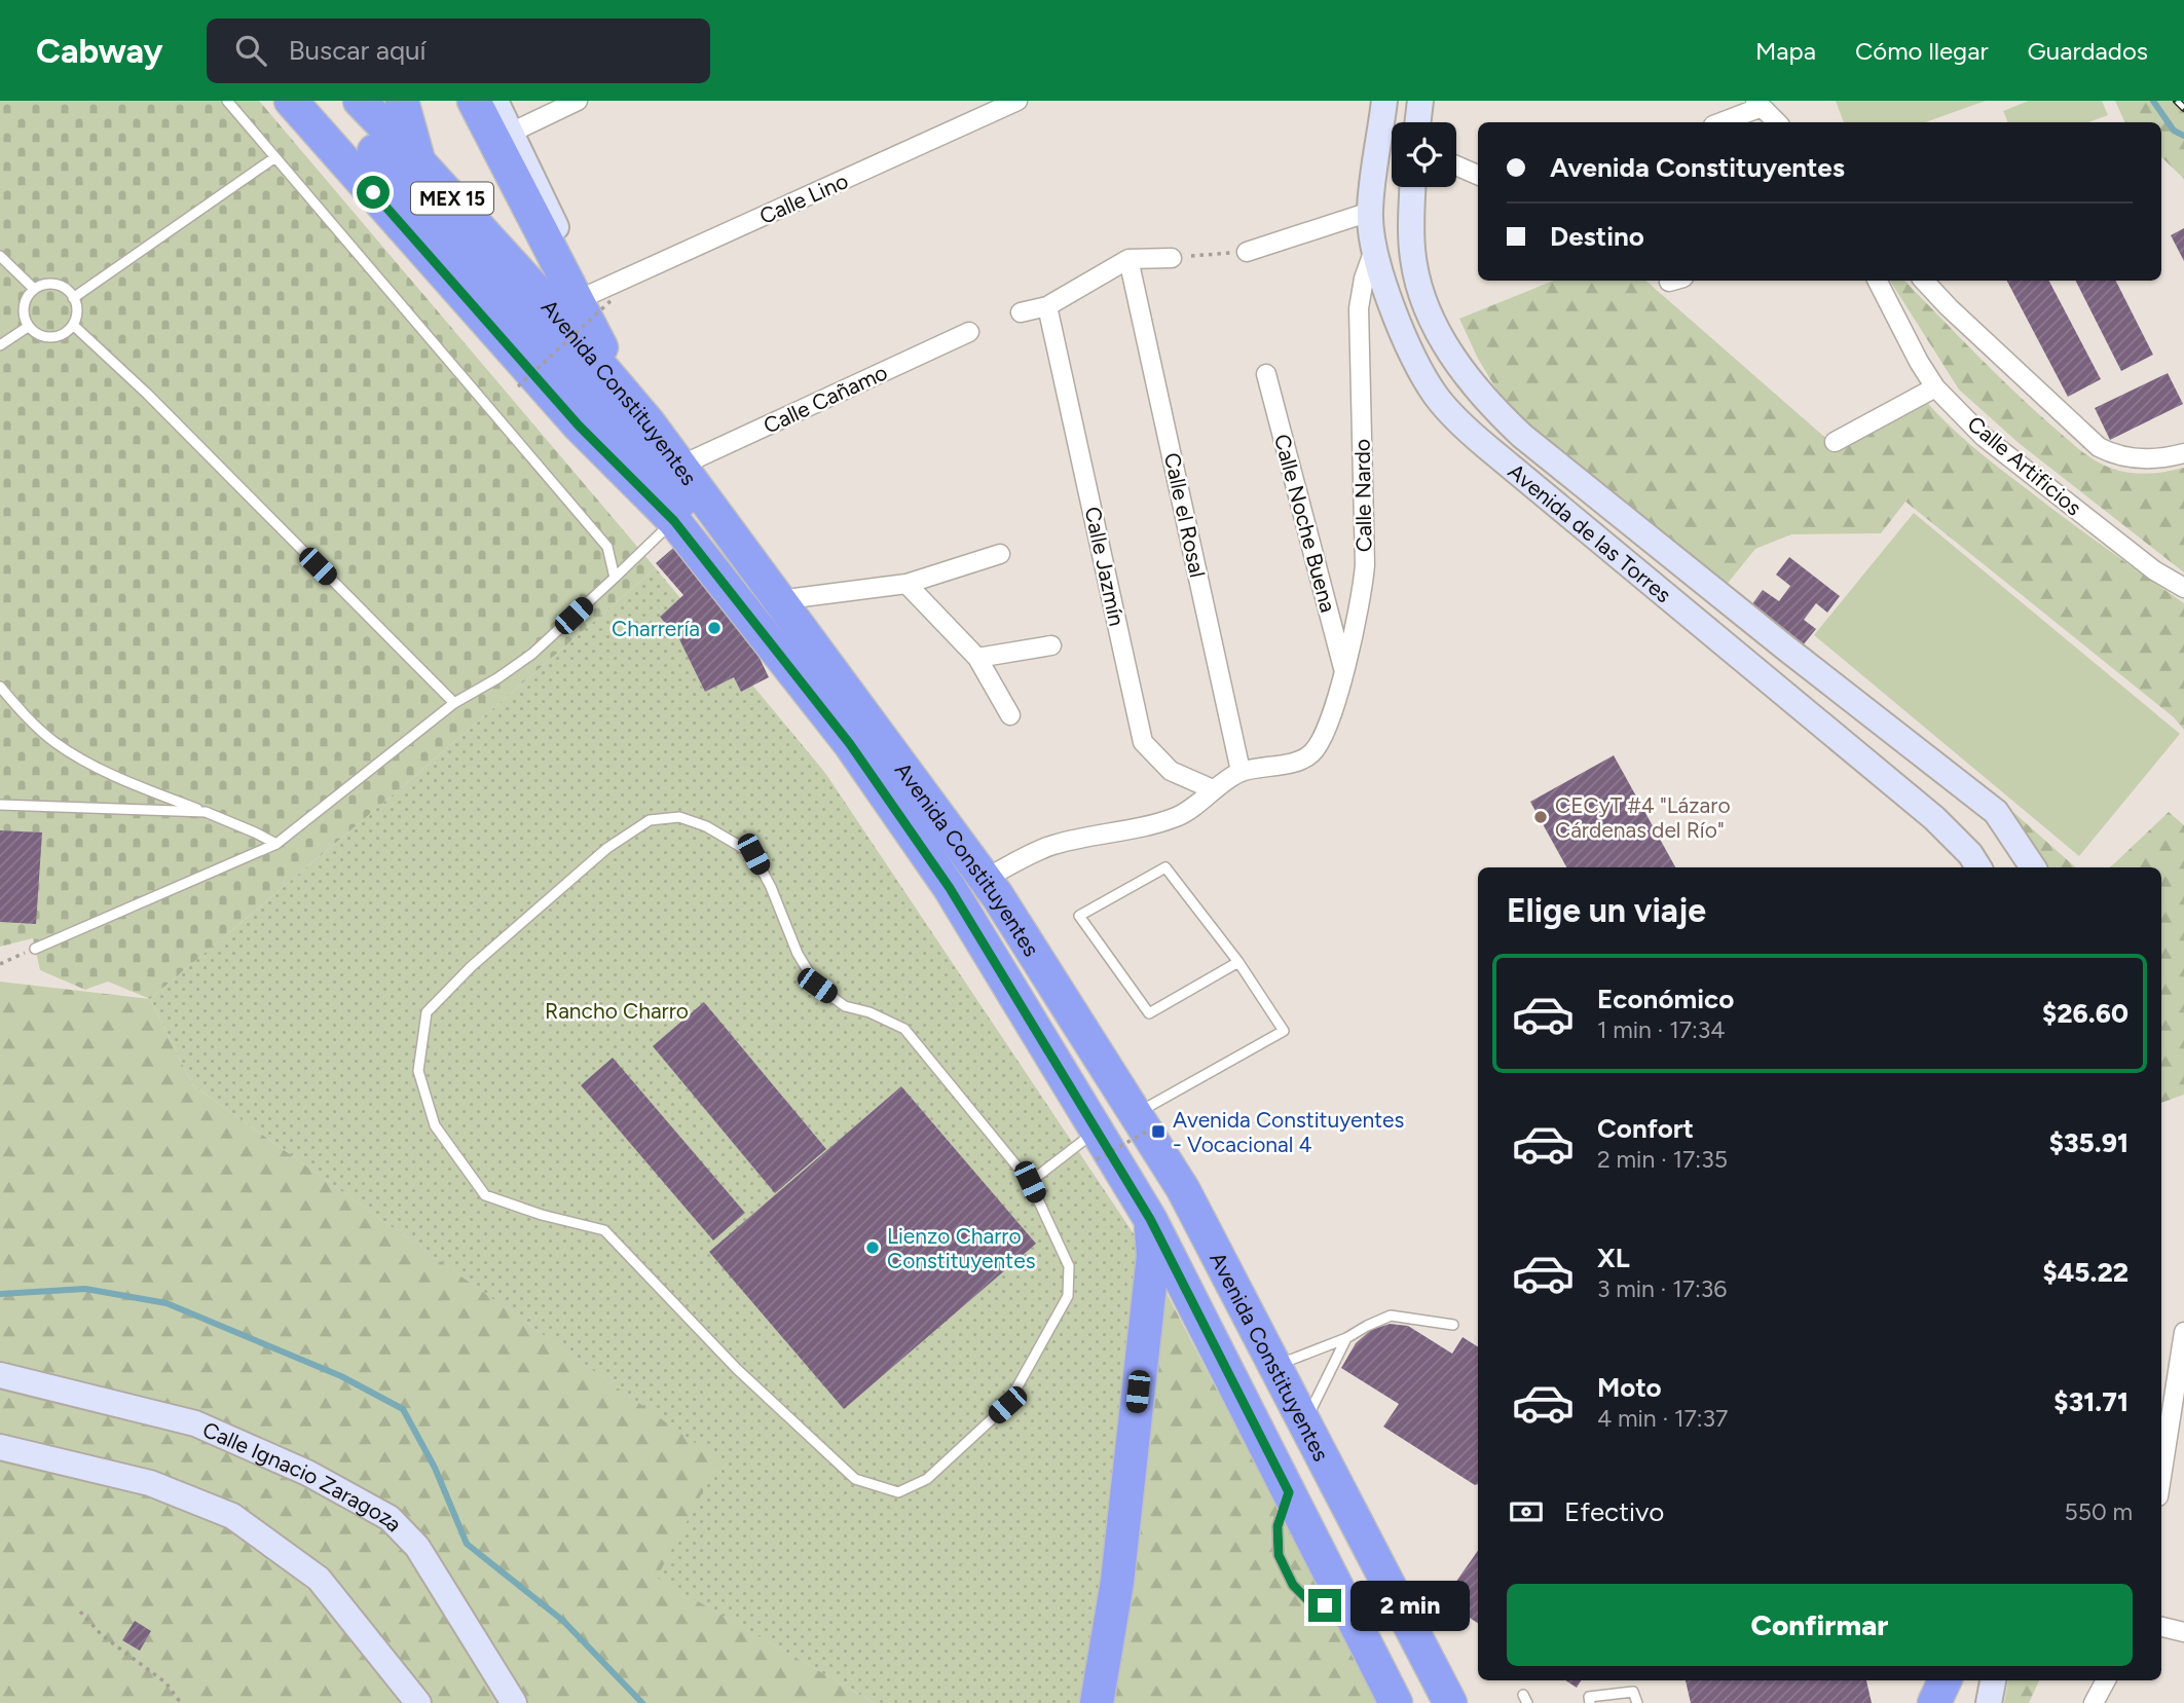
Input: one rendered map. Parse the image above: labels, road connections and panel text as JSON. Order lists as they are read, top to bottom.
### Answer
{
  "streets": {
    "highway": ["MEX 15", "Avenida Constituyentes"],
    "street": [
      "Calle Lino",
      "Calle Cañamo",
      "Calle Artificios",
      "Calle Nardo",
      "Calle el Rosal",
      "Calle Noche Buena",
      "Avenida de las Torres",
      "Calle Jazmín",
      "Calle Ignacio Zaragoza"
    ]
  },
  "crossings": [
    ["Avenida Constituyentes", "Calle Cañamo"],
    ["Calle Nardo", "Calle el Rosal"],
    ["Calle Nardo", "Calle Noche Buena"],
    ["Calle Nardo", "Avenida de las Torres"]
  ],
  "parks": ["Rancho Charro"],
  "places": {
    "other": ["Charrería", "CECyT #4 \"Lázaro Cárdenas del Río\"", "Lienzo Charro Constituyentes"],
    "transit": ["Avenida Constituyentes - Vocacional 4"]
  },
  "page": {
    "header": "Cabway",
    "search": "Buscar aquí",
    "nav": ["Mapa", "Cómo llegar", "Guardados"],
    "banner": ["Avenida Constituyentes", "Destino"],
    "heading": "Elige un viaje",
    "list": [
      {
        "name": "Económico",
        "note": "1 min · 17:34",
        "value": "$26.60"
      },
      {
        "name": "Confort",
        "note": "2 min · 17:35",
        "value": "$35.91"
      },
      {
        "name": "XL",
        "note": "3 min · 17:36",
        "value": "$45.22"
      },
      {
        "name": "Moto",
        "note": "4 min · 17:37",
        "value": "$31.71"
      }
    ],
    "pay": ["Efectivo", "550 m"],
    "buttons": "Confirmar",
    "bubble": "2 min"
  }
}
